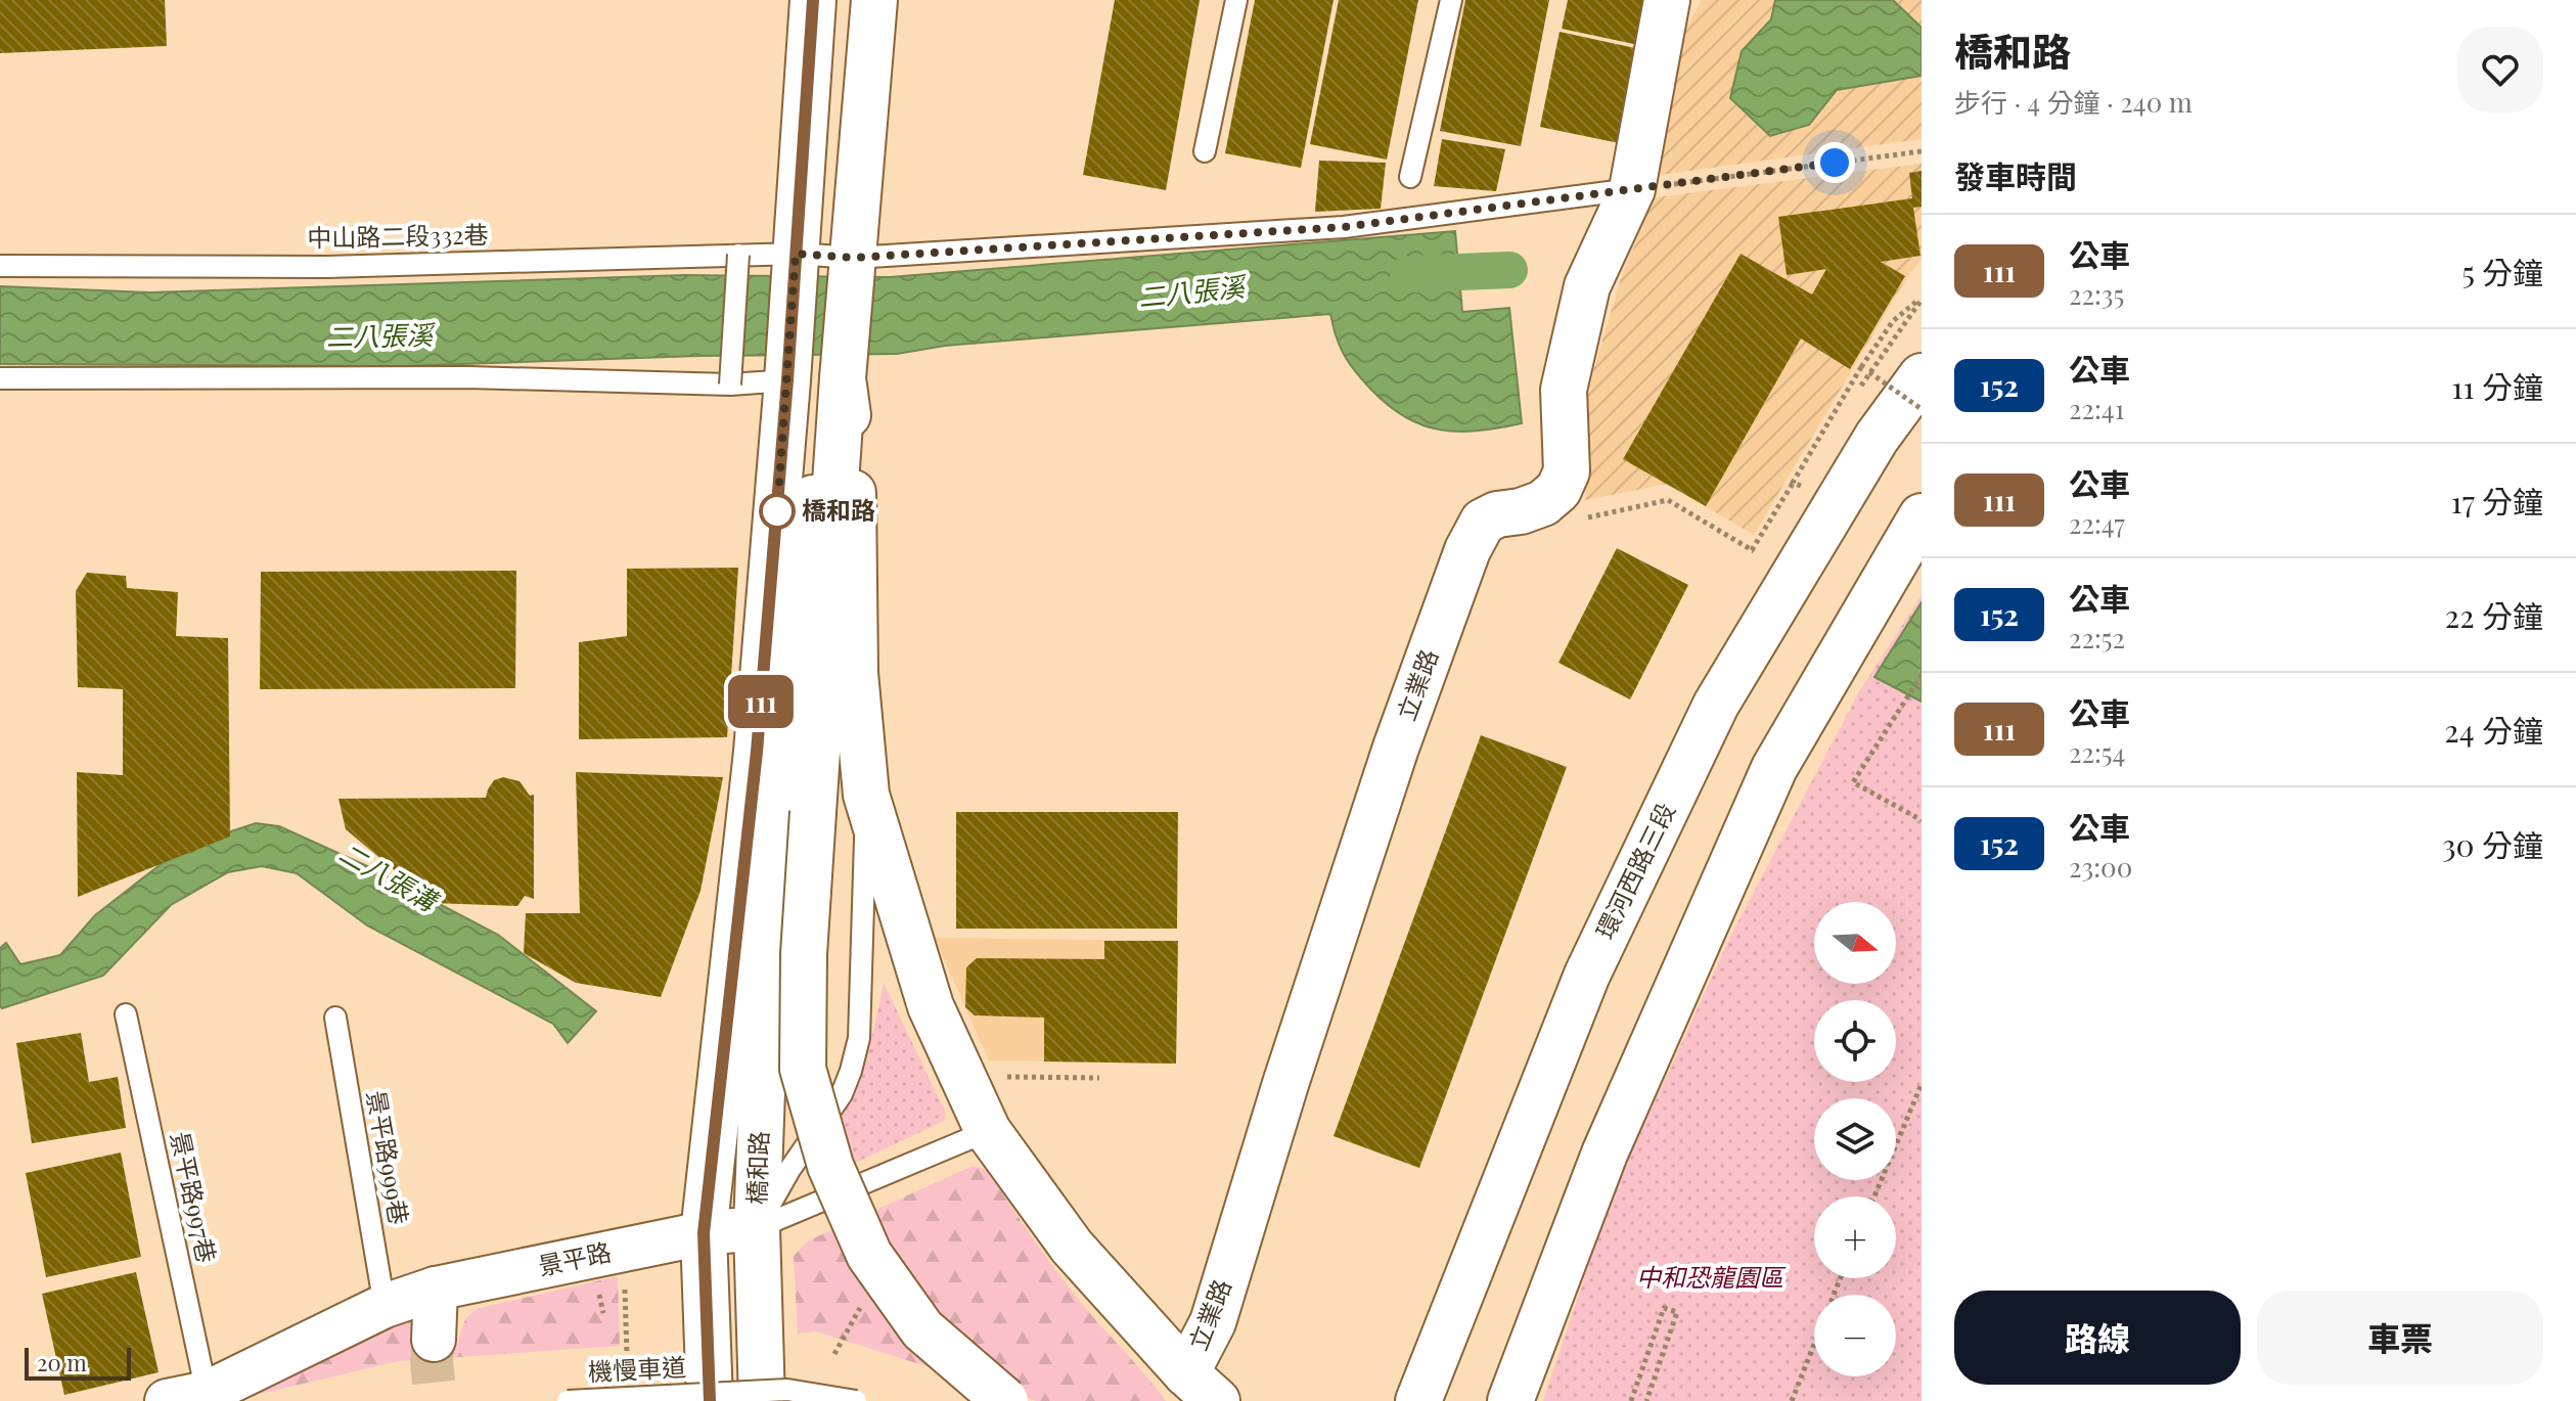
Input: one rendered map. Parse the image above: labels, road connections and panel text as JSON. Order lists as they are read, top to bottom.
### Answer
{
  "streets": {
    "street": [
      "立業路",
      "環河西路三段",
      "橋和路",
      "景平路"
    ],
    "lane": [
      "中山路二段332巷",
      "景平路999巷",
      "景平路997巷",
      "機慢車道"
    ]
  },
  "crossings": [
    ["中山路二段332巷", "橋和路"],
    ["立業路", "橋和路"],
    ["景平路999巷", "景平路"],
    ["橋和路", "景平路"],
    ["景平路997巷", "景平路"]
  ],
  "water": ["二八張溪", "二八張溝"],
  "parks": ["中和恐龍園區"],
  "places": ["橋和路"],
  "lines": ["bus line 111"],
  "scale_bar": "20 m",
  "north": "right",
  "page": {
    "on_map": "111",
    "heading": [
      ["橋和路", "步行 · 4 分鐘 · 240 m"],
      "發車時間"
    ],
    "list": [
      {
        "mark": "111",
        "name": "公車",
        "note": "22:35",
        "value": "5 分鐘"
      },
      {
        "mark": "152",
        "name": "公車",
        "note": "22:41",
        "value": "11 分鐘"
      },
      {
        "mark": "111",
        "name": "公車",
        "note": "22:47",
        "value": "17 分鐘"
      },
      {
        "mark": "152",
        "name": "公車",
        "note": "22:52",
        "value": "22 分鐘"
      },
      {
        "mark": "111",
        "name": "公車",
        "note": "22:54",
        "value": "24 分鐘"
      },
      {
        "mark": "152",
        "name": "公車",
        "note": "23:00",
        "value": "30 分鐘"
      }
    ],
    "map_buttons": ["+", "−"],
    "buttons": ["路線", "車票"],
    "scale": "20 m"
  }
}
